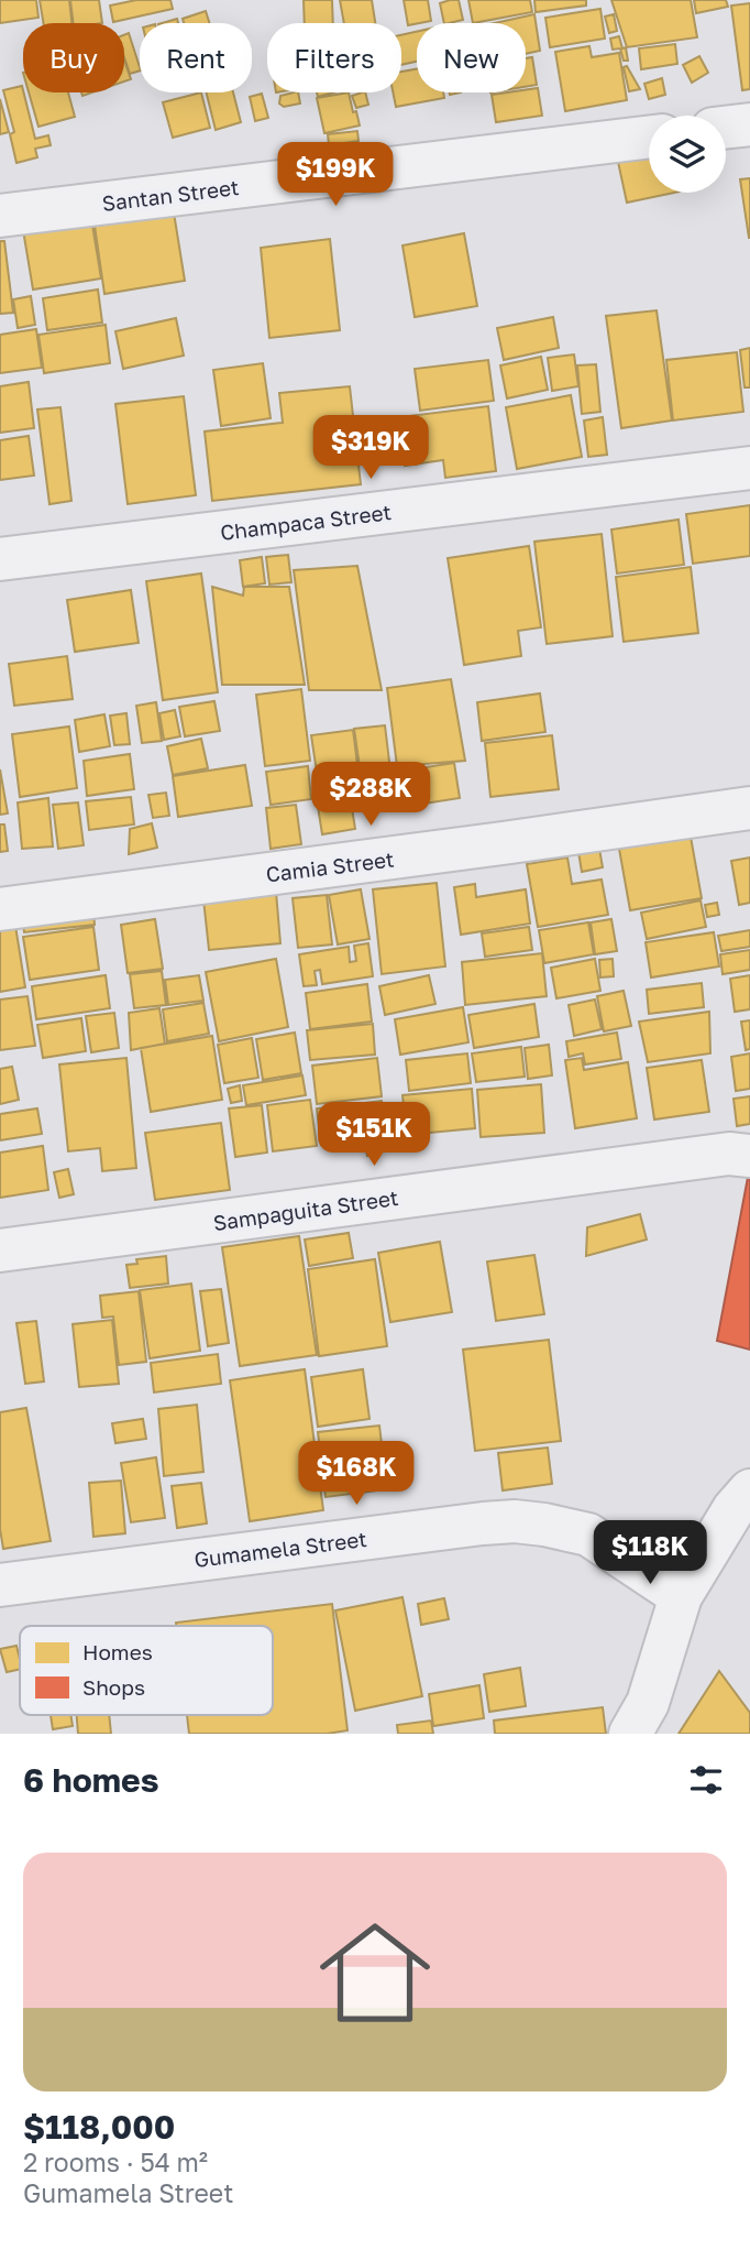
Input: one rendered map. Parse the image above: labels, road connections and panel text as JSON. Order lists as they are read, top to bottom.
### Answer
{
  "streets": {
    "street": [
      "Santan Street",
      "Champaca Street",
      "Camia Street",
      "Sampaguita Street",
      "Gumamela Street"
    ]
  },
  "legend": ["Homes", "Shops"],
  "page": {
    "chip": [
      "Buy",
      "Rent",
      "Filters",
      "New"
    ],
    "price": [
      "$199K",
      "$319K",
      "$288K",
      "$151K",
      "$168K",
      "$118K"
    ],
    "heading": "6 homes",
    "list": [
      {
        "name": "$118,000",
        "note": "2 rooms · 54 m² · Gumamela Street"
      }
    ]
  }
}
